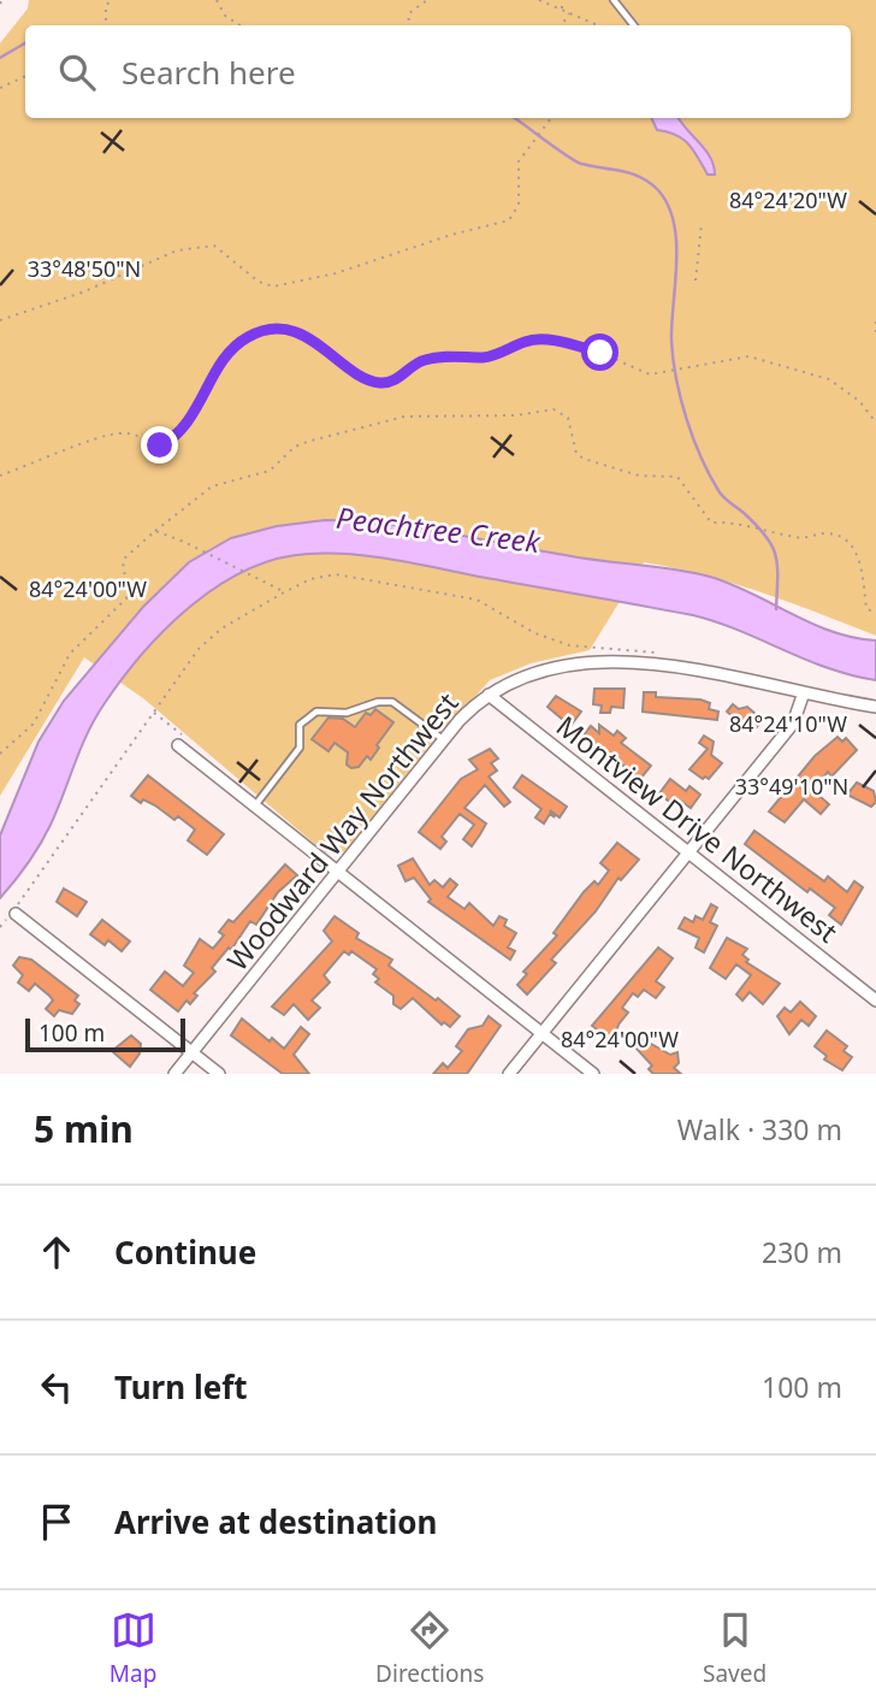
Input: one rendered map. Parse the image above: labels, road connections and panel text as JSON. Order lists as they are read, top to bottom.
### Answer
{
  "streets": {
    "street": ["Montview Drive Northwest", "Woodward Way Northwest"]
  },
  "crossings": [
    ["Montview Drive Northwest", "Woodward Way Northwest"]
  ],
  "water": ["Peachtree Creek"],
  "scale_bar": "100 m",
  "page": {
    "search": "Search here",
    "scale": "100 m",
    "heading": ["5 min", "Walk · 330 m"],
    "list": [
      ["Continue", "230 m"],
      ["Turn left", "100 m"],
      "Arrive at destination"
    ],
    "nav": ["Map", "Directions", "Saved"]
  },
  "coordinates": [
    "84°24'20\"W",
    "33°48'50\"N",
    "84°24'00\"W",
    "84°24'10\"W",
    "33°49'10\"N"
  ]
}
